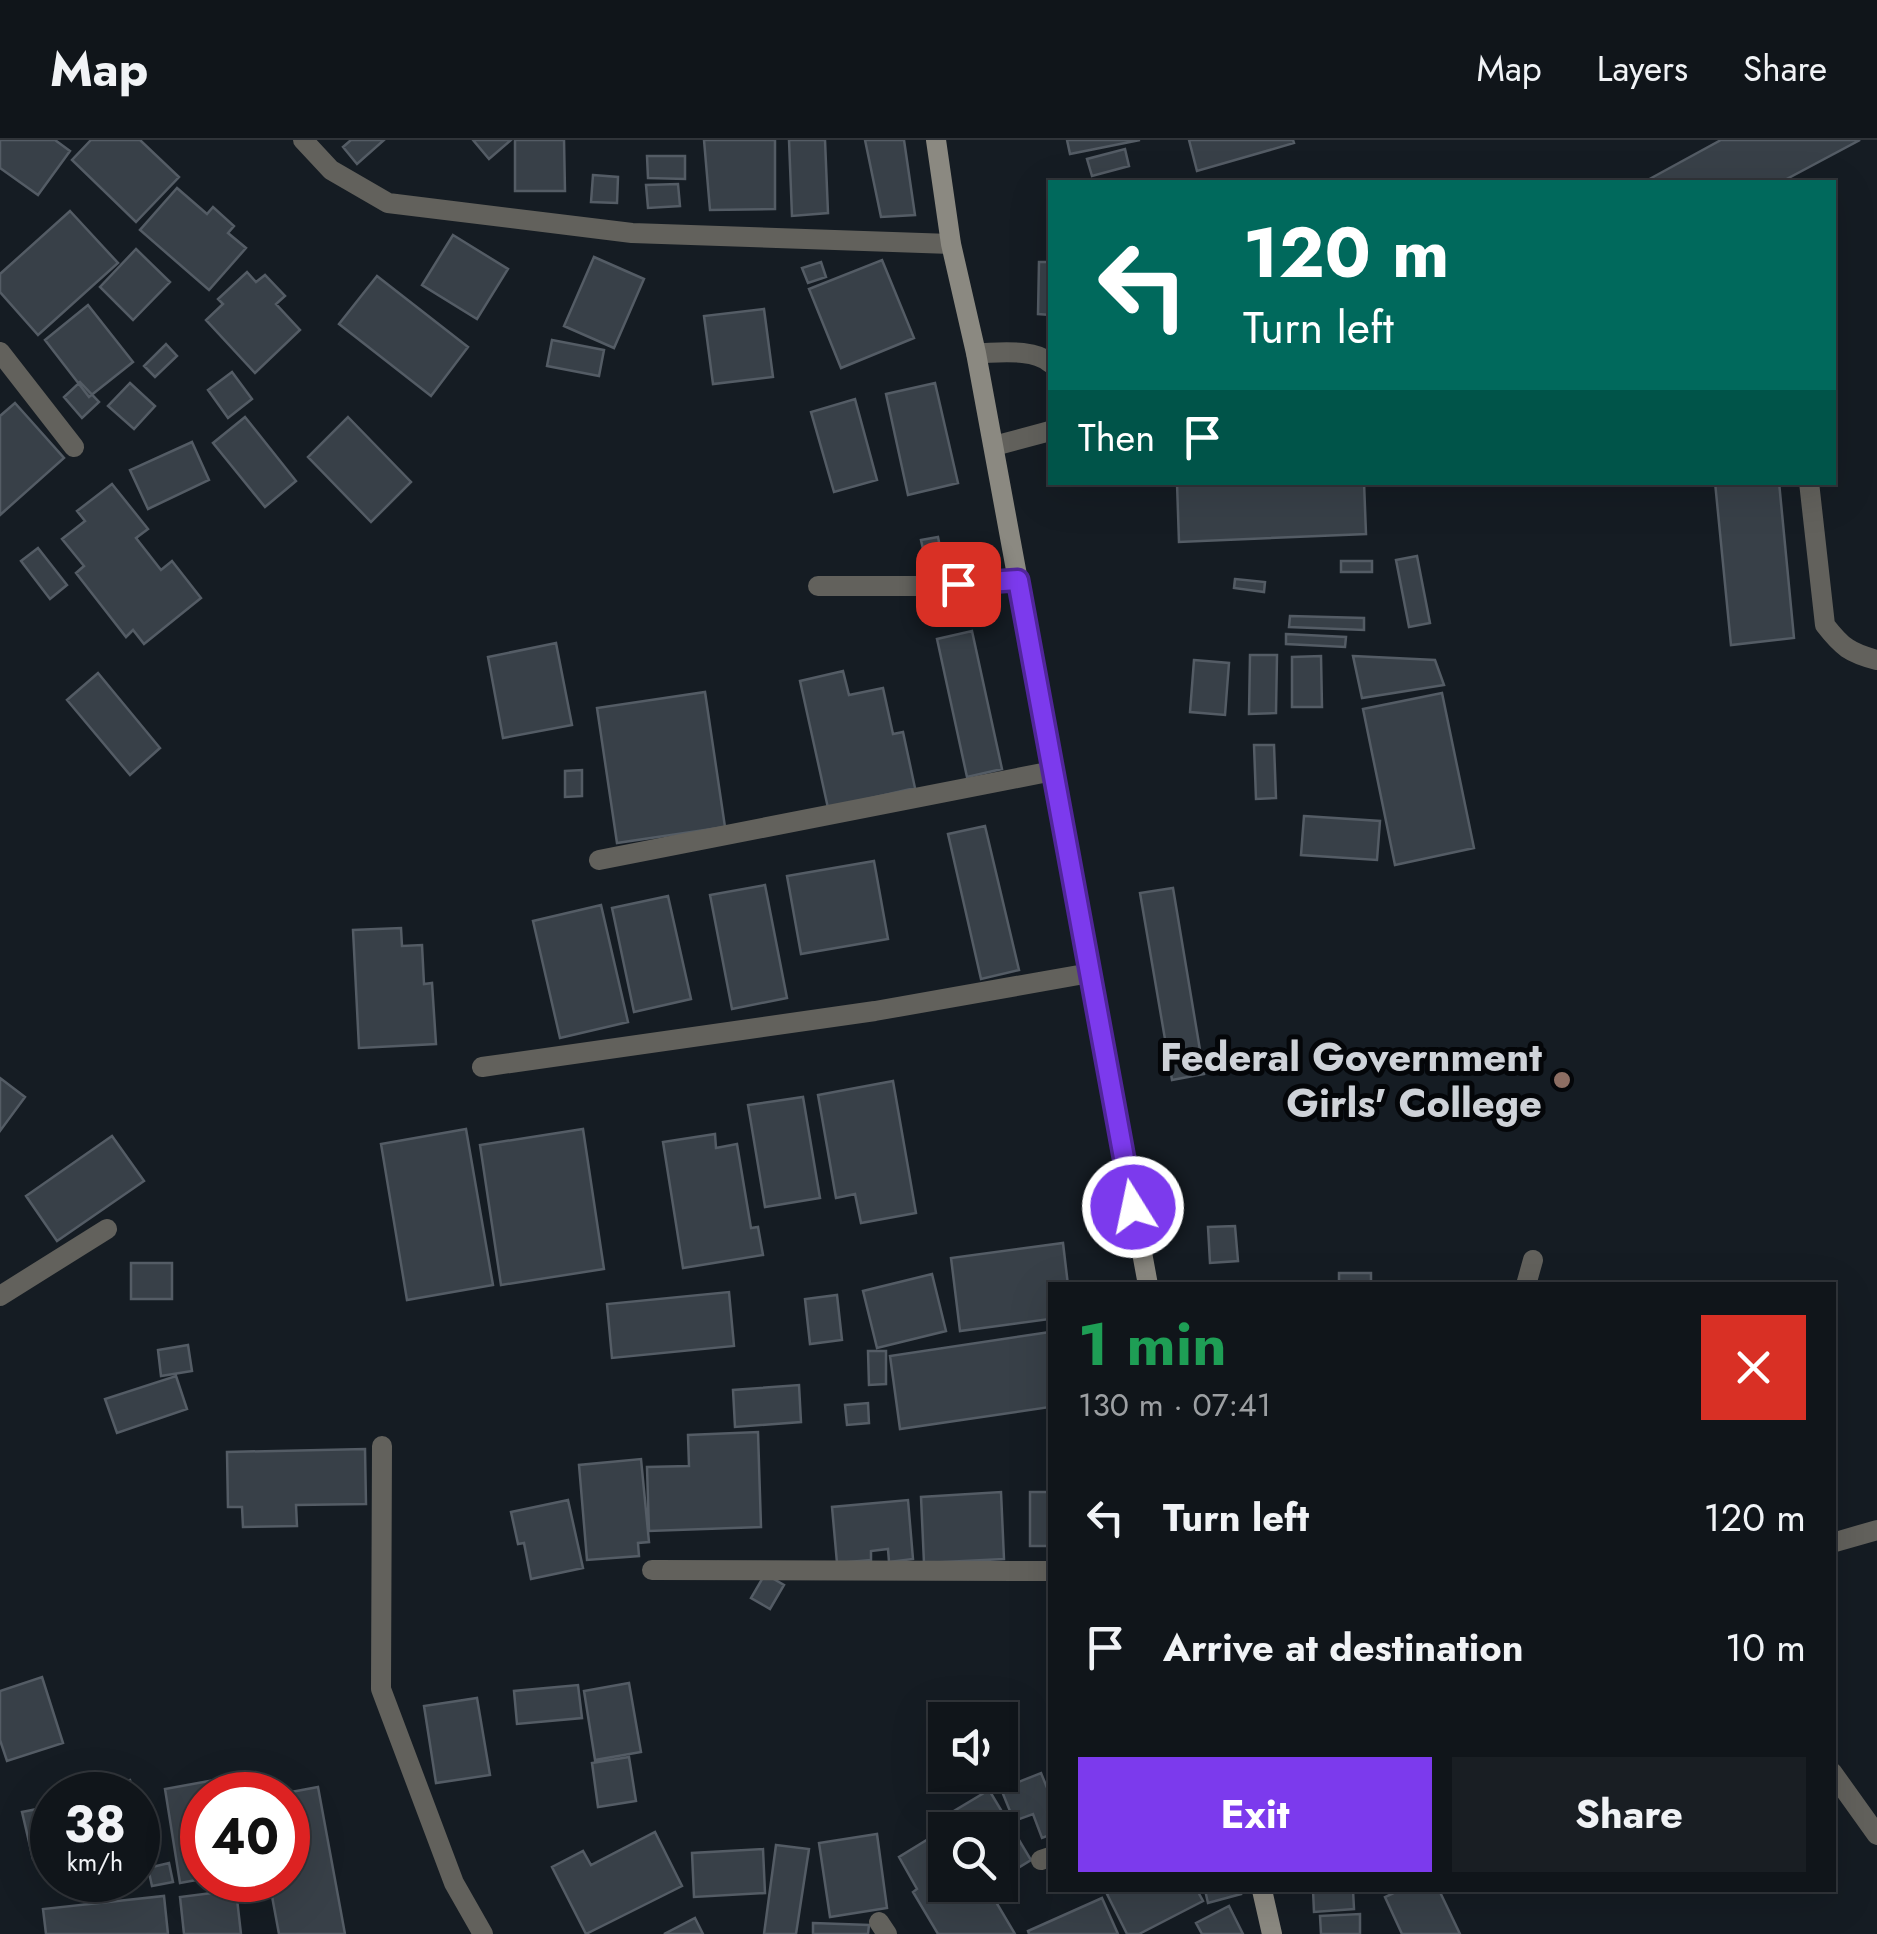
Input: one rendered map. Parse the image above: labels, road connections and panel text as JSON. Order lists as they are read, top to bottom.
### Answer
{
  "places": ["Federal Government Girls' College"],
  "page": {
    "header": "Map",
    "nav": ["Map", "Layers", "Share"],
    "turn": ["120 m", "Turn left"],
    "then": "Then",
    "heading": ["1 min", "130 m · 07:41"],
    "list": [
      {
        "name": "Turn left",
        "value": "120 m"
      },
      {
        "name": "Arrive at destination",
        "value": "10 m"
      }
    ],
    "buttons": ["Exit", "Share"],
    "speed": "38 km/h",
    "limit": "40"
  }
}
